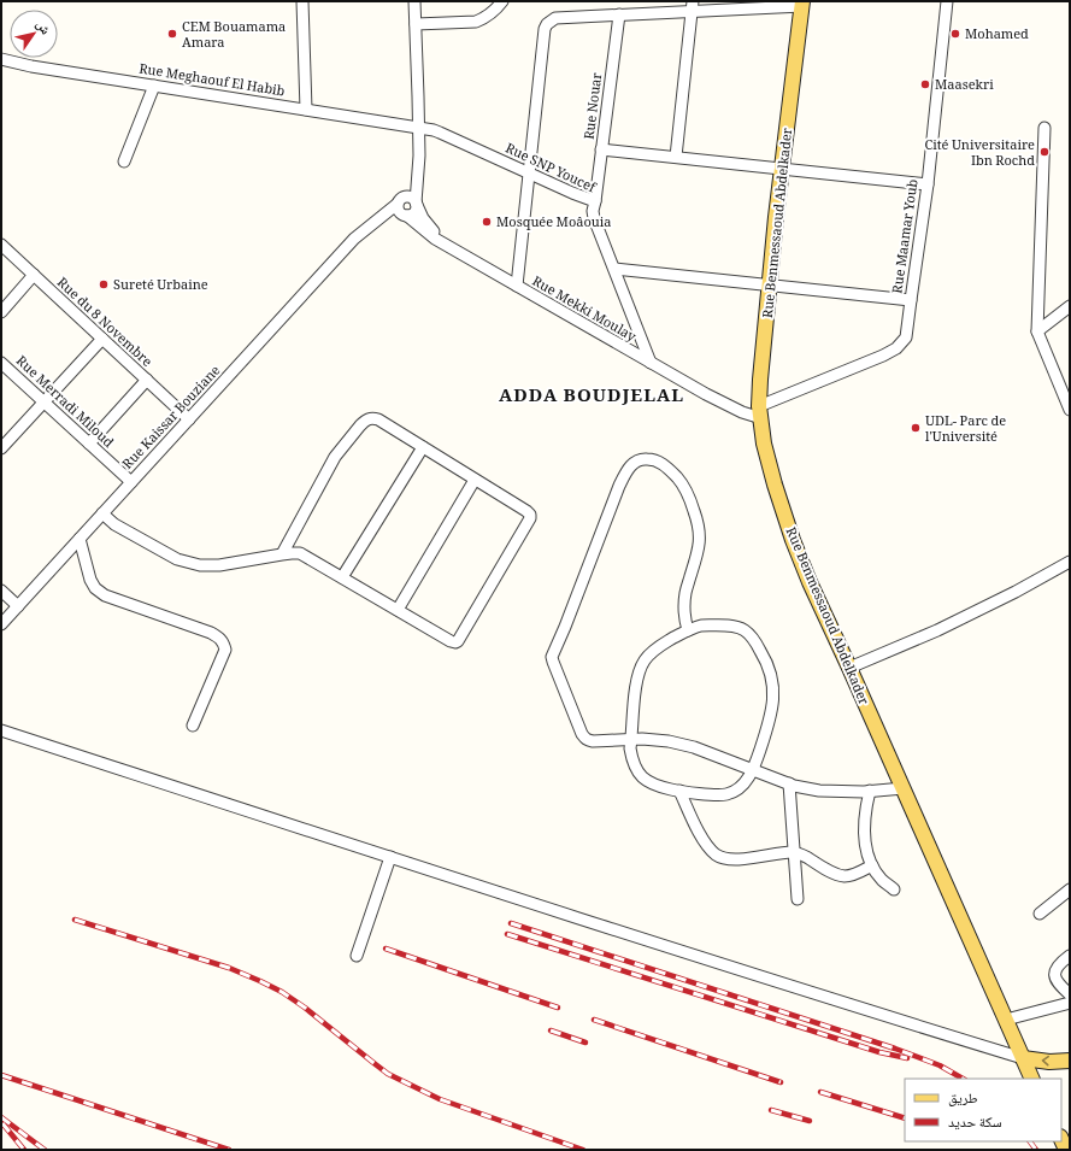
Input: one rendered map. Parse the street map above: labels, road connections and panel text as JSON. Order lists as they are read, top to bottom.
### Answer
{
  "streets": {
    "main road": ["Rue Benmessaoud Abdelkader"],
    "street": [
      "Rue Meghaouf El Habib",
      "Rue Nouar",
      "Rue SNP Youcef",
      "Rue Maamar Youb",
      "Rue Mekki Moulay",
      "Rue du 8 Novembre",
      "Rue Merradi Miloud",
      "Rue Kaissar Bouziane"
    ]
  },
  "crossings": [
    ["Rue Meghaouf El Habib", "Rue SNP Youcef"],
    ["Rue Nouar", "Rue SNP Youcef"],
    ["Rue SNP Youcef", "Rue Mekki Moulay"],
    ["Rue Benmessaoud Abdelkader", "Rue Maamar Youb"],
    ["Rue Benmessaoud Abdelkader", "Rue Mekki Moulay"],
    ["Rue Maamar Youb", "Rue Mekki Moulay"],
    ["Rue du 8 Novembre", "Rue Kaissar Bouziane"],
    ["Rue Merradi Miloud", "Rue Kaissar Bouziane"]
  ],
  "districts": ["ADDA BOUDJELAL"],
  "places": [
    "CEM Bouamama Amara",
    "Mohamed",
    "Maasekri",
    "Cité Universitaire Ibn Rochd",
    "Mosquée Moâouia",
    "Sureté Urbaine",
    "UDL- Parc de l'Université"
  ],
  "legend": ["طريق", "سكة حديد"],
  "north": "top right"
}
